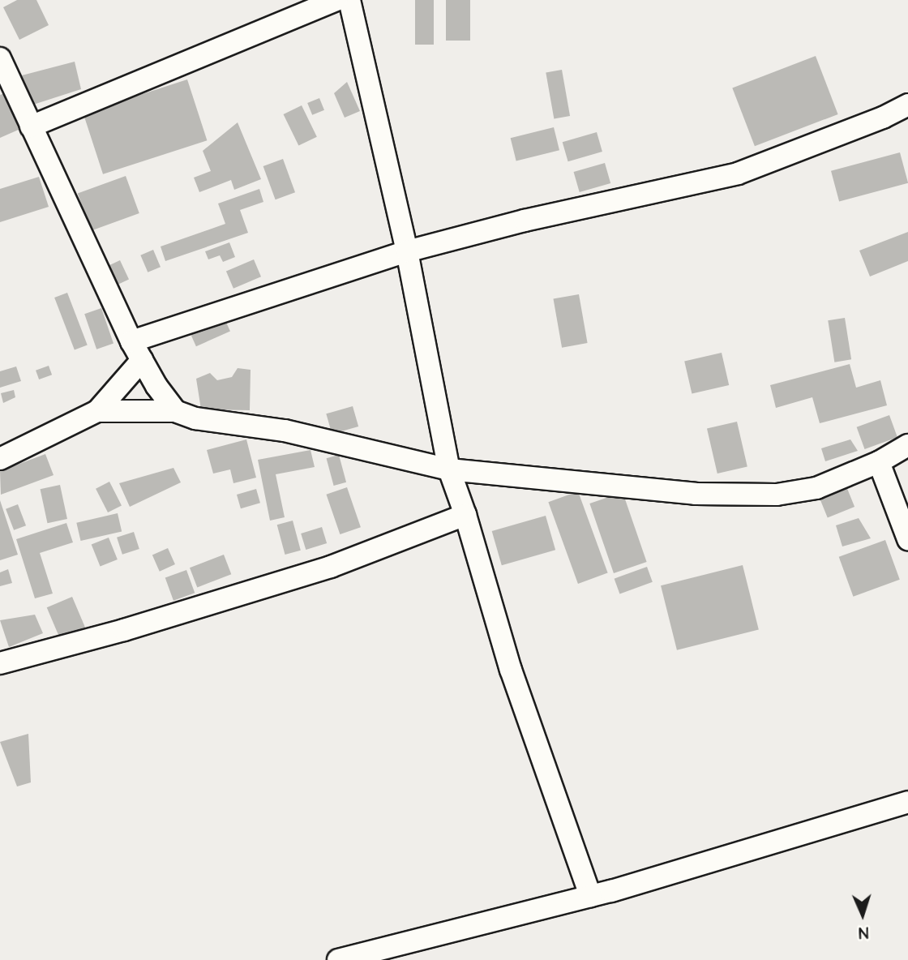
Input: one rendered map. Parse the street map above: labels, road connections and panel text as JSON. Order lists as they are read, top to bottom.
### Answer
{
  "north": "bottom"
}
